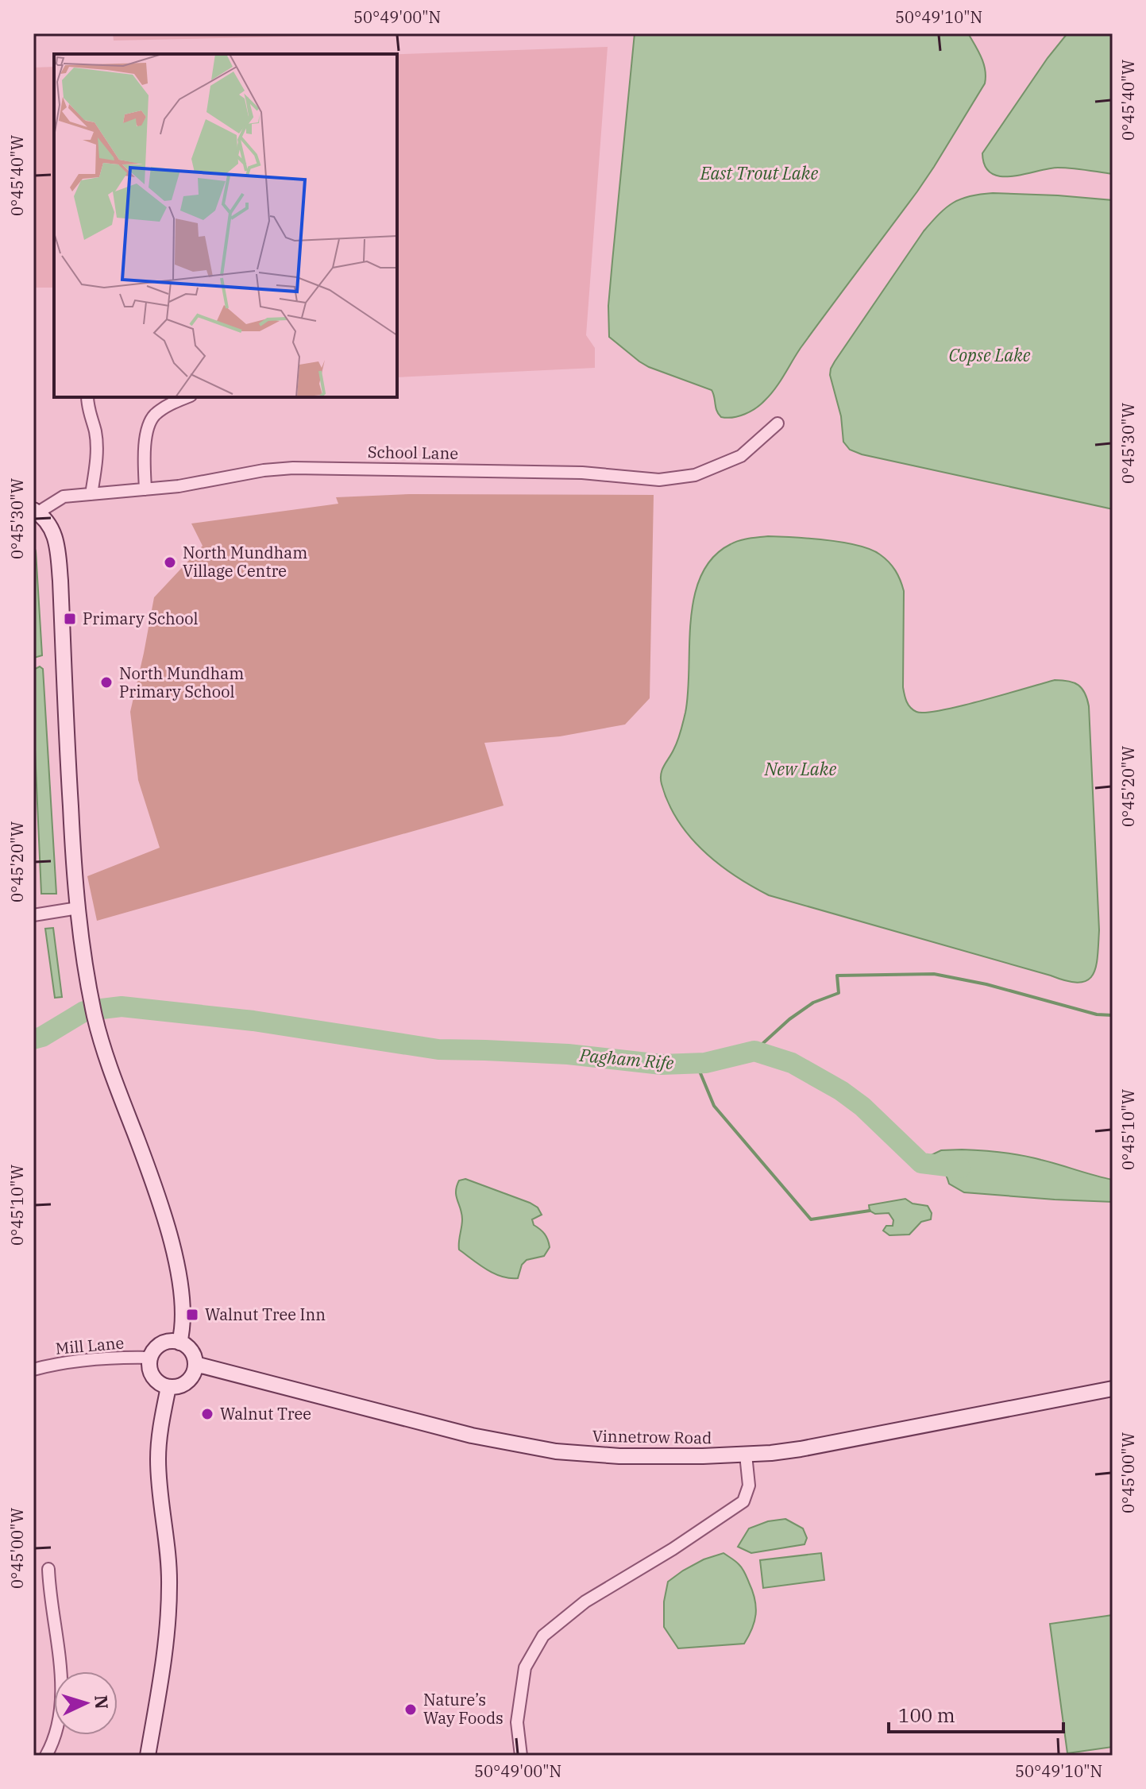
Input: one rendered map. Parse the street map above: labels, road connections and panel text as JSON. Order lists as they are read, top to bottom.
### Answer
{
  "streets": {
    "main road": ["Vinnetrow Road"],
    "street": ["School Lane", "Mill Lane"]
  },
  "crossings": [
    ["Mill Lane", "Vinnetrow Road"]
  ],
  "water": [
    "East Trout Lake",
    "Copse Lake",
    "New Lake",
    "Pagham Rife"
  ],
  "places": {
    "other": [
      "North Mundham Village Centre",
      "North Mundham Primary School",
      "Walnut Tree",
      "Nature’s Way Foods"
    ],
    "transit": ["Primary School", "Walnut Tree Inn"]
  },
  "scale_bar": "100 m",
  "north": "right",
  "coordinates": [
    "50°49'00\"N",
    "50°49'10\"N",
    "0°45'40\"W",
    "0°45'30\"W",
    "0°45'20\"W",
    "0°45'10\"W",
    "0°45'00\"W"
  ]
}
